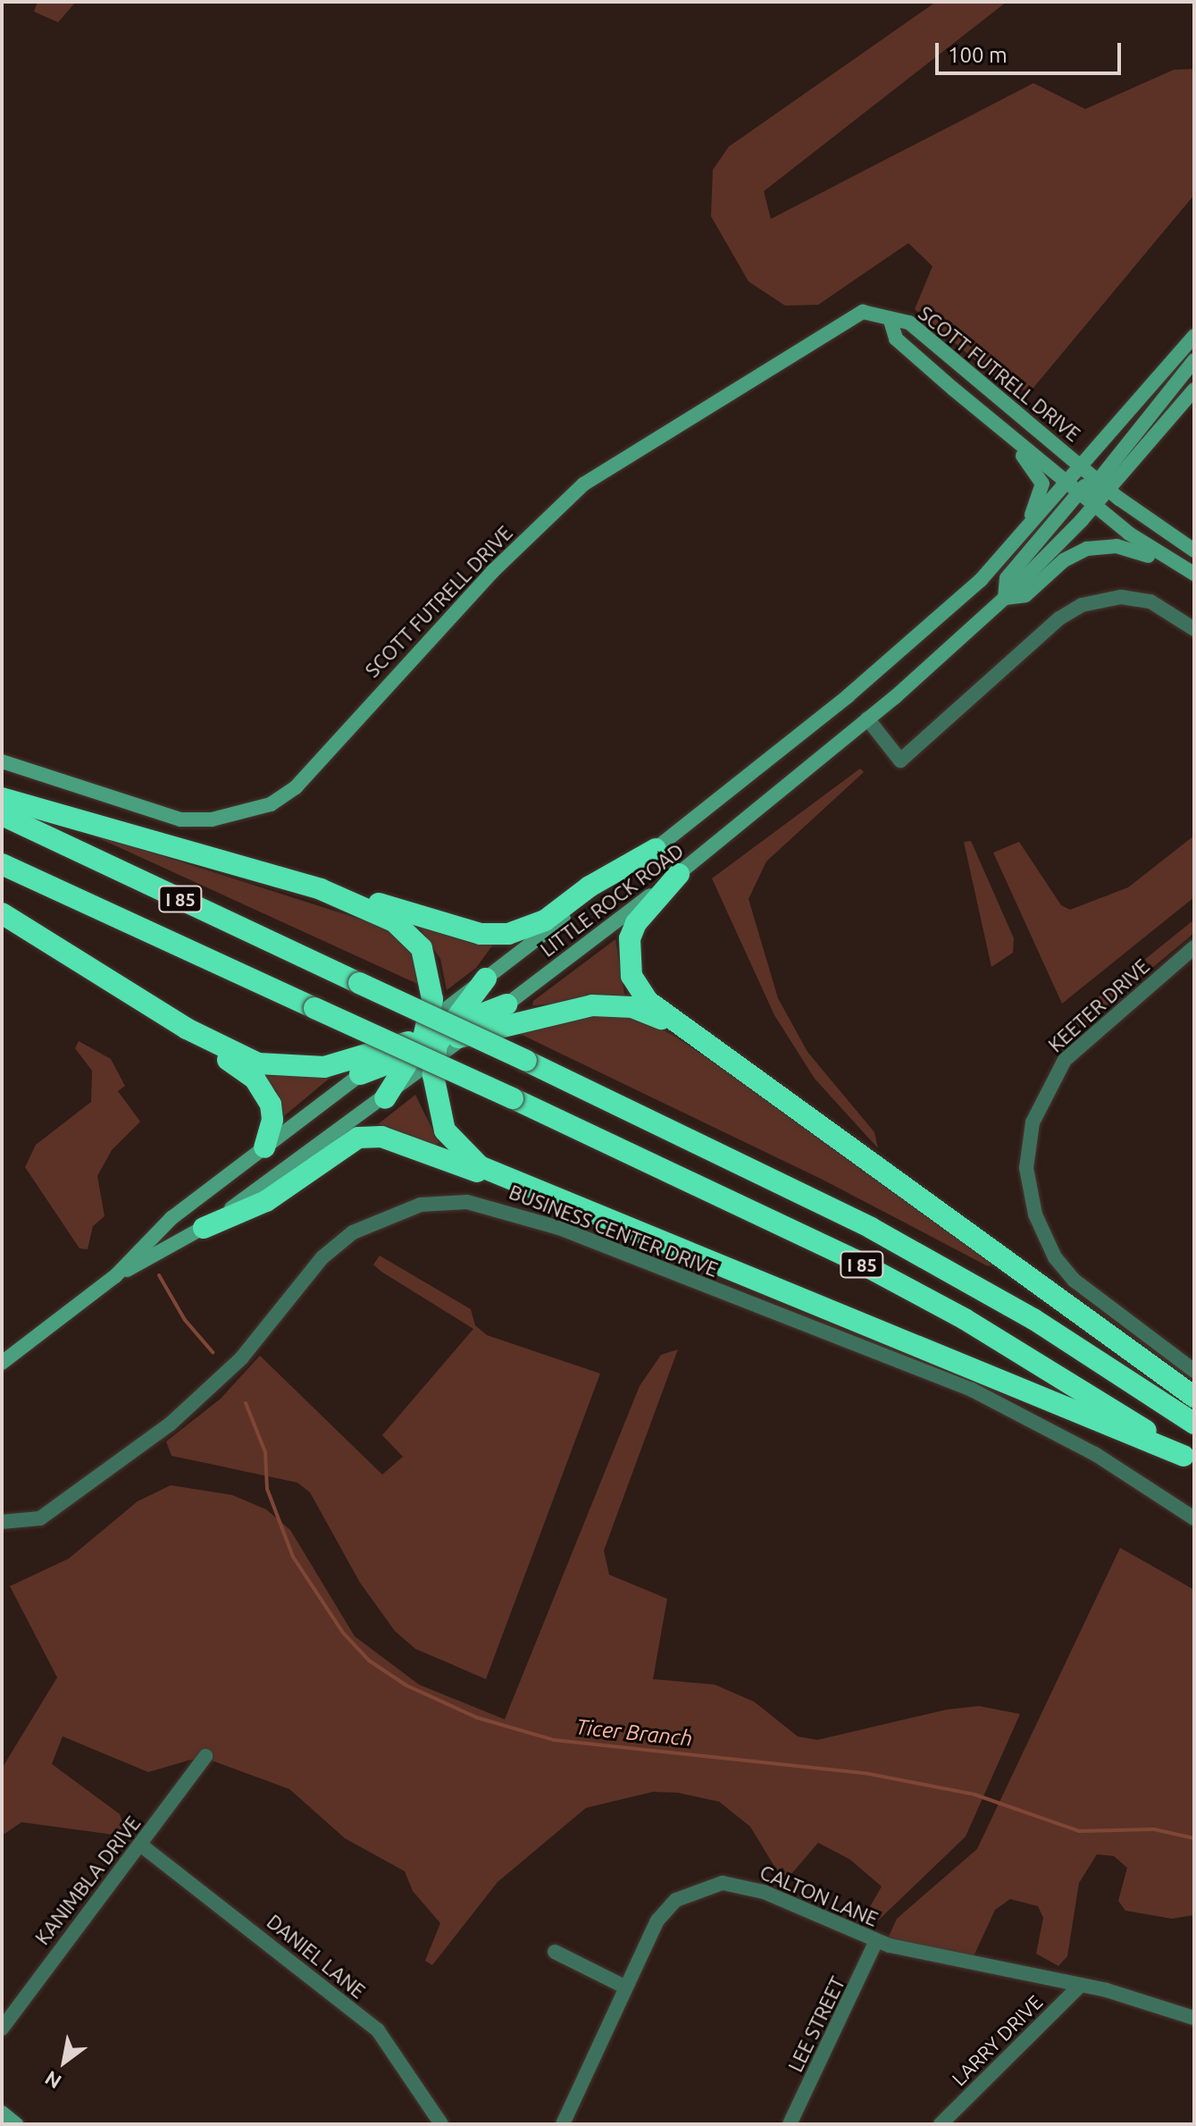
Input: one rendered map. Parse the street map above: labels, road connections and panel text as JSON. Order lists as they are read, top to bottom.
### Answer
{
  "streets": {
    "highway": ["I 85"],
    "main road": ["SCOTT FUTRELL DRIVE", "LITTLE ROCK ROAD"],
    "street": [
      "KEETER DRIVE",
      "BUSINESS CENTER DRIVE",
      "KANIMBLA DRIVE",
      "CALTON LANE",
      "DANIEL LANE",
      "LEE STREET",
      "LARRY DRIVE"
    ]
  },
  "crossings": [
    ["SCOTT FUTRELL DRIVE", "LITTLE ROCK ROAD"],
    ["KANIMBLA DRIVE", "DANIEL LANE"],
    ["CALTON LANE", "LEE STREET"],
    ["CALTON LANE", "LARRY DRIVE"]
  ],
  "water": ["Ticer Branch"],
  "scale_bar": "100 m",
  "north": "bottom left"
}
